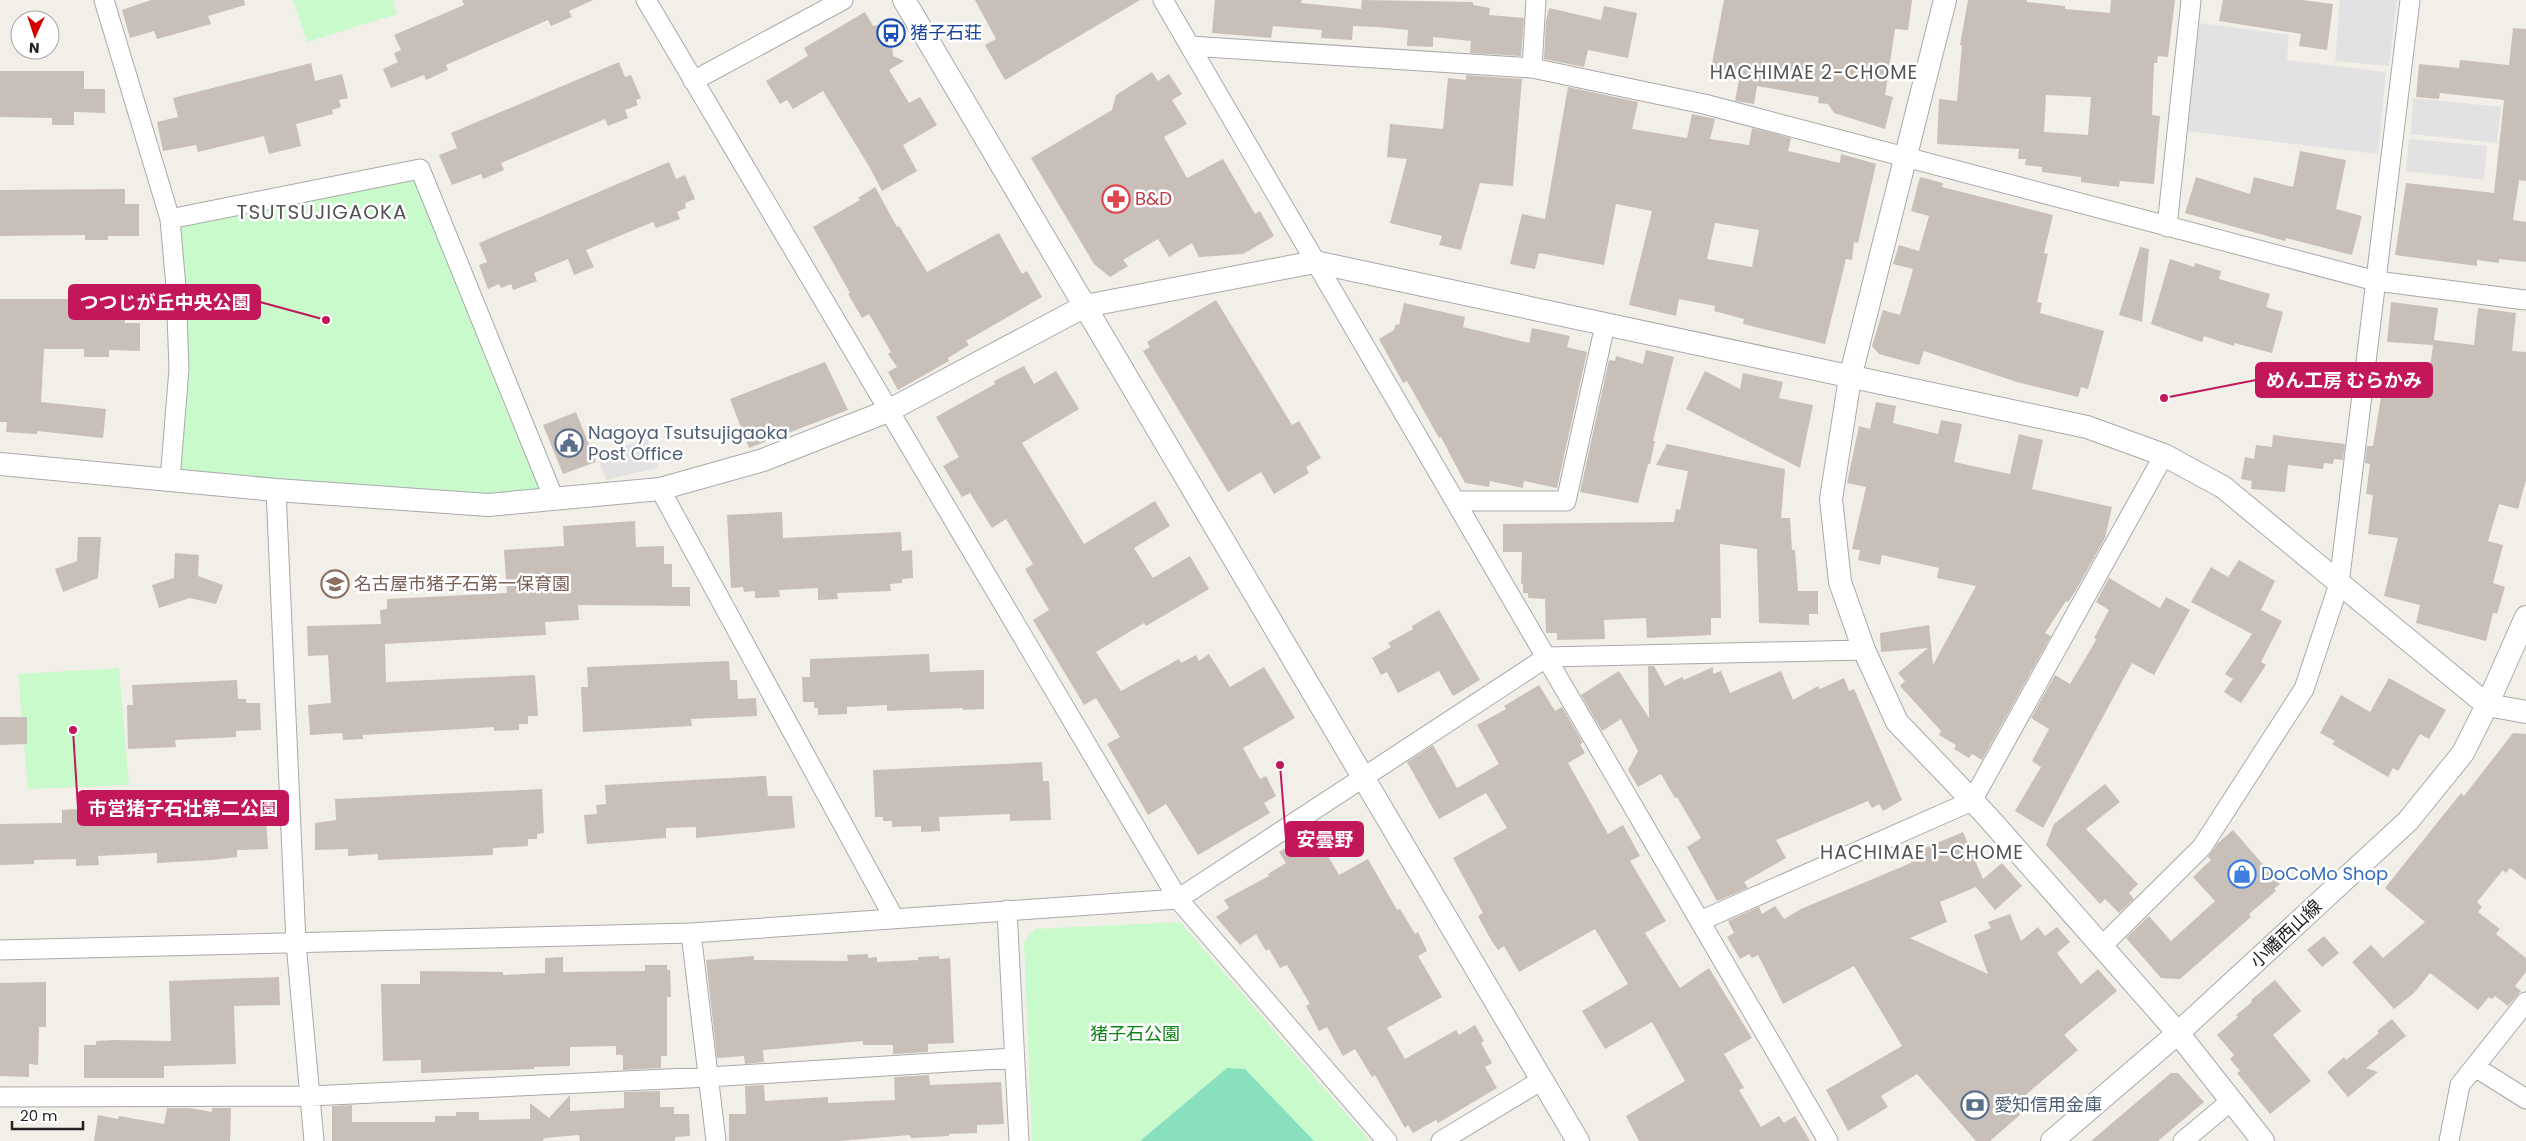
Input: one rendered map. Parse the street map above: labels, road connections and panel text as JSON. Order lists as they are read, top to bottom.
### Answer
{
  "streets": {
    "street": ["小幡西山線"]
  },
  "districts": ["HACHIMAE 2-CHOME", "TSUTSUJIGAOKA", "HACHIMAE 1-CHOME"],
  "parks": ["猪子石公園"],
  "places": {
    "bus stop": ["猪子石荘"],
    "pharmacy": ["B&D"],
    "other": [
      "つつじが丘中央公園",
      "めん工房 むらかみ",
      "市営猪子石壮第二公園",
      "安曇野"
    ],
    "public building": ["Nagoya Tsutsujigaoka Post Office"],
    "school or university": ["名古屋市猪子石第一保育園"],
    "shop": ["DoCoMo Shop"],
    "bank": ["愛知信用金庫"]
  },
  "scale_bar": "20 m",
  "north": "bottom"
}
